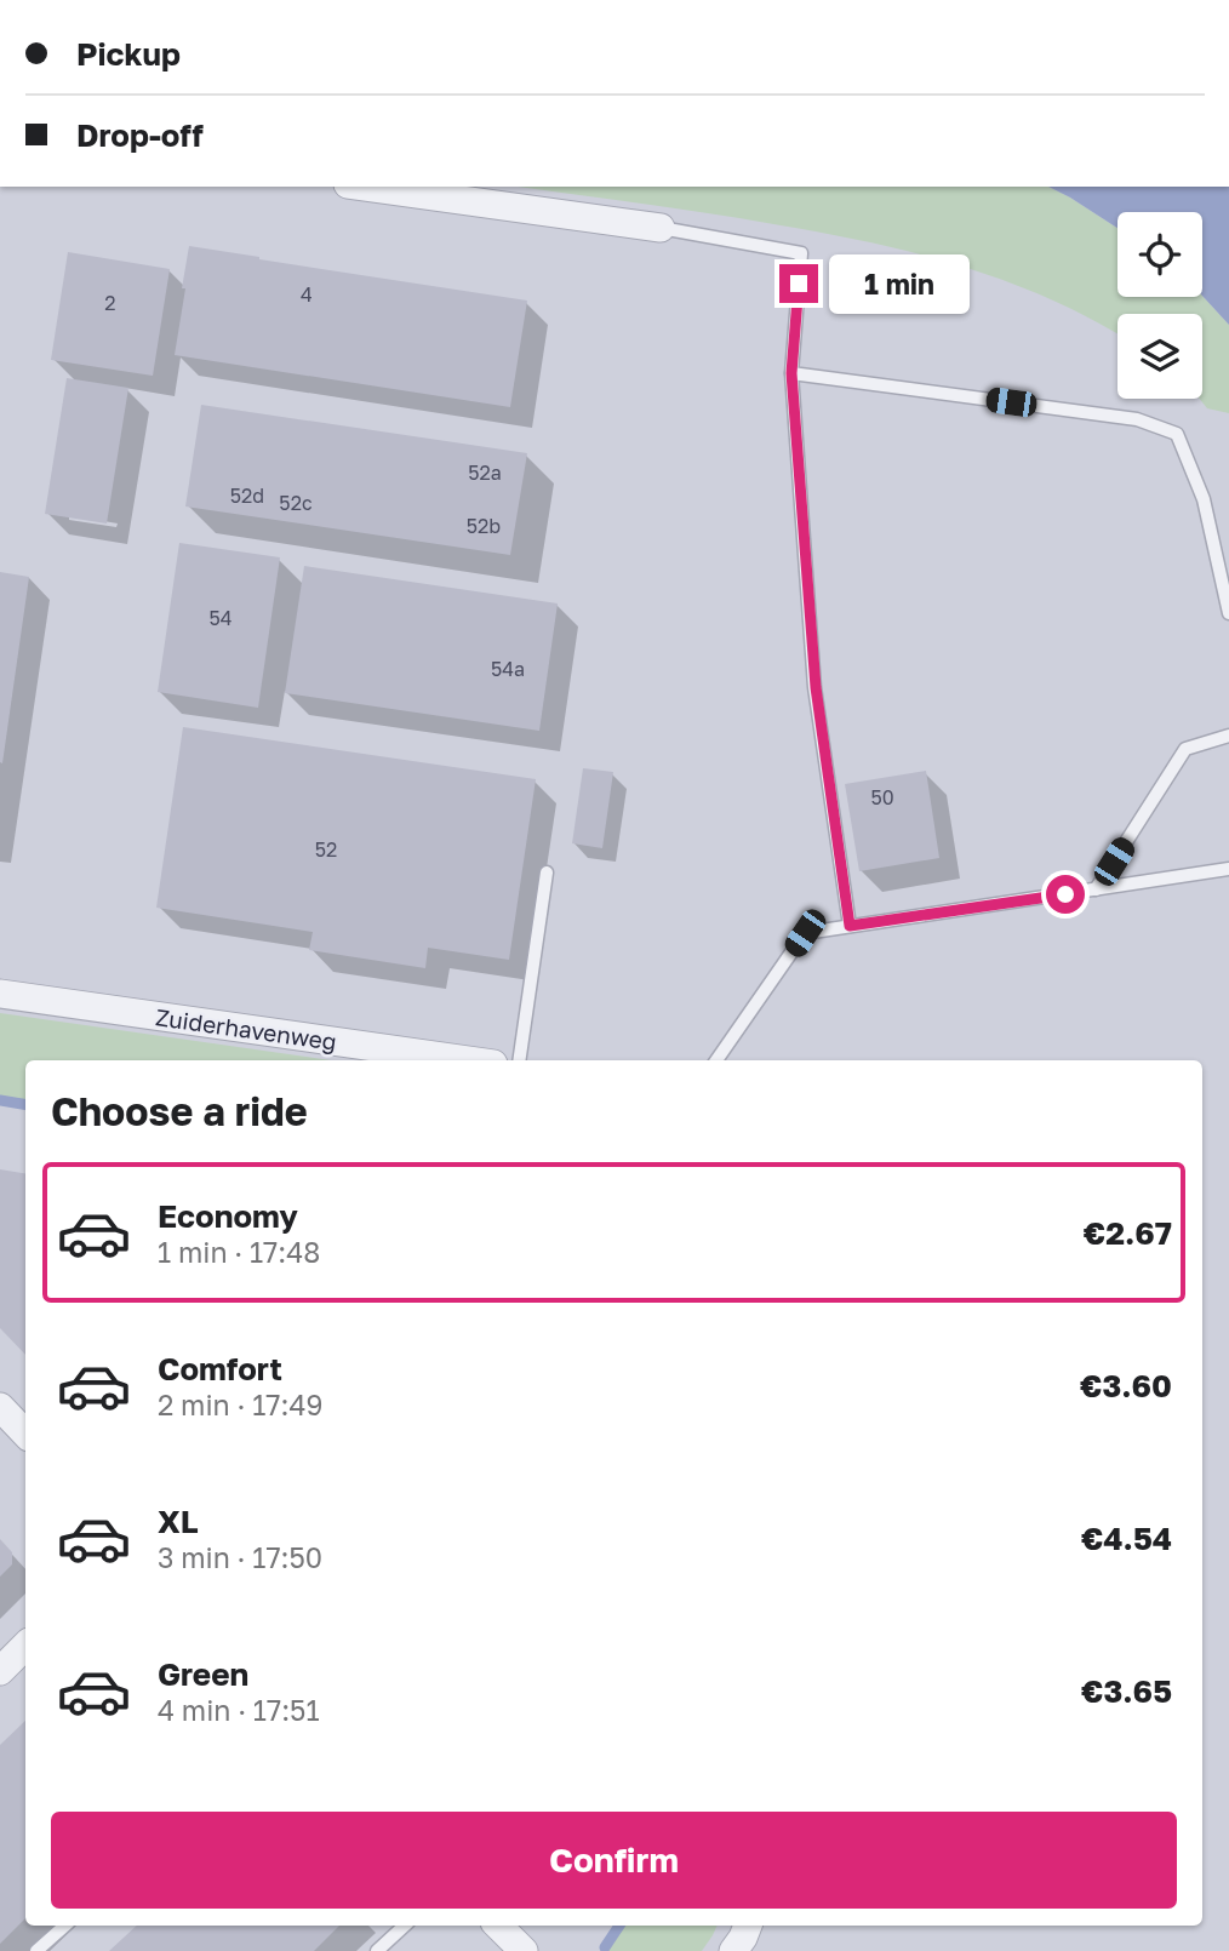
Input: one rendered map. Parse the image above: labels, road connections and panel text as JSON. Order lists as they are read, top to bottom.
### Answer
{
  "streets": {
    "street": ["Zuiderhavenweg"]
  },
  "house_numbers": [
    "4",
    "2",
    "52a",
    "52d",
    "52c",
    "52b",
    "54",
    "54a",
    "50",
    "52"
  ],
  "page": {
    "banner": ["Pickup", "Drop-off"],
    "bubble": "1 min",
    "heading": "Choose a ride",
    "list": [
      {
        "name": "Economy",
        "note": "1 min · 17:48",
        "value": "€2.67"
      },
      {
        "name": "Comfort",
        "note": "2 min · 17:49",
        "value": "€3.60"
      },
      {
        "name": "XL",
        "note": "3 min · 17:50",
        "value": "€4.54"
      },
      {
        "name": "Green",
        "note": "4 min · 17:51",
        "value": "€3.65"
      }
    ],
    "buttons": "Confirm"
  }
}
